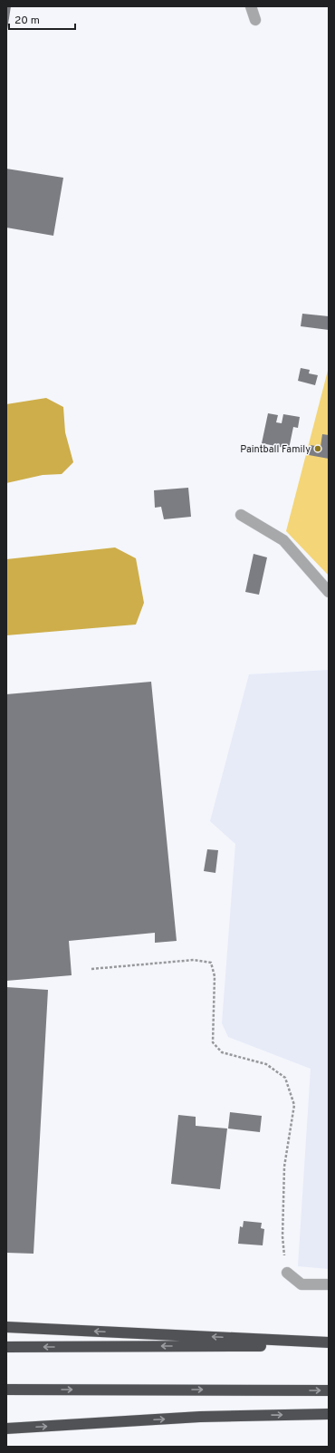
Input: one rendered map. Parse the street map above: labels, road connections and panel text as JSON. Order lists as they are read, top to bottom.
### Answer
{
  "places": ["Paintball Family"],
  "scale_bar": "20 m"
}
